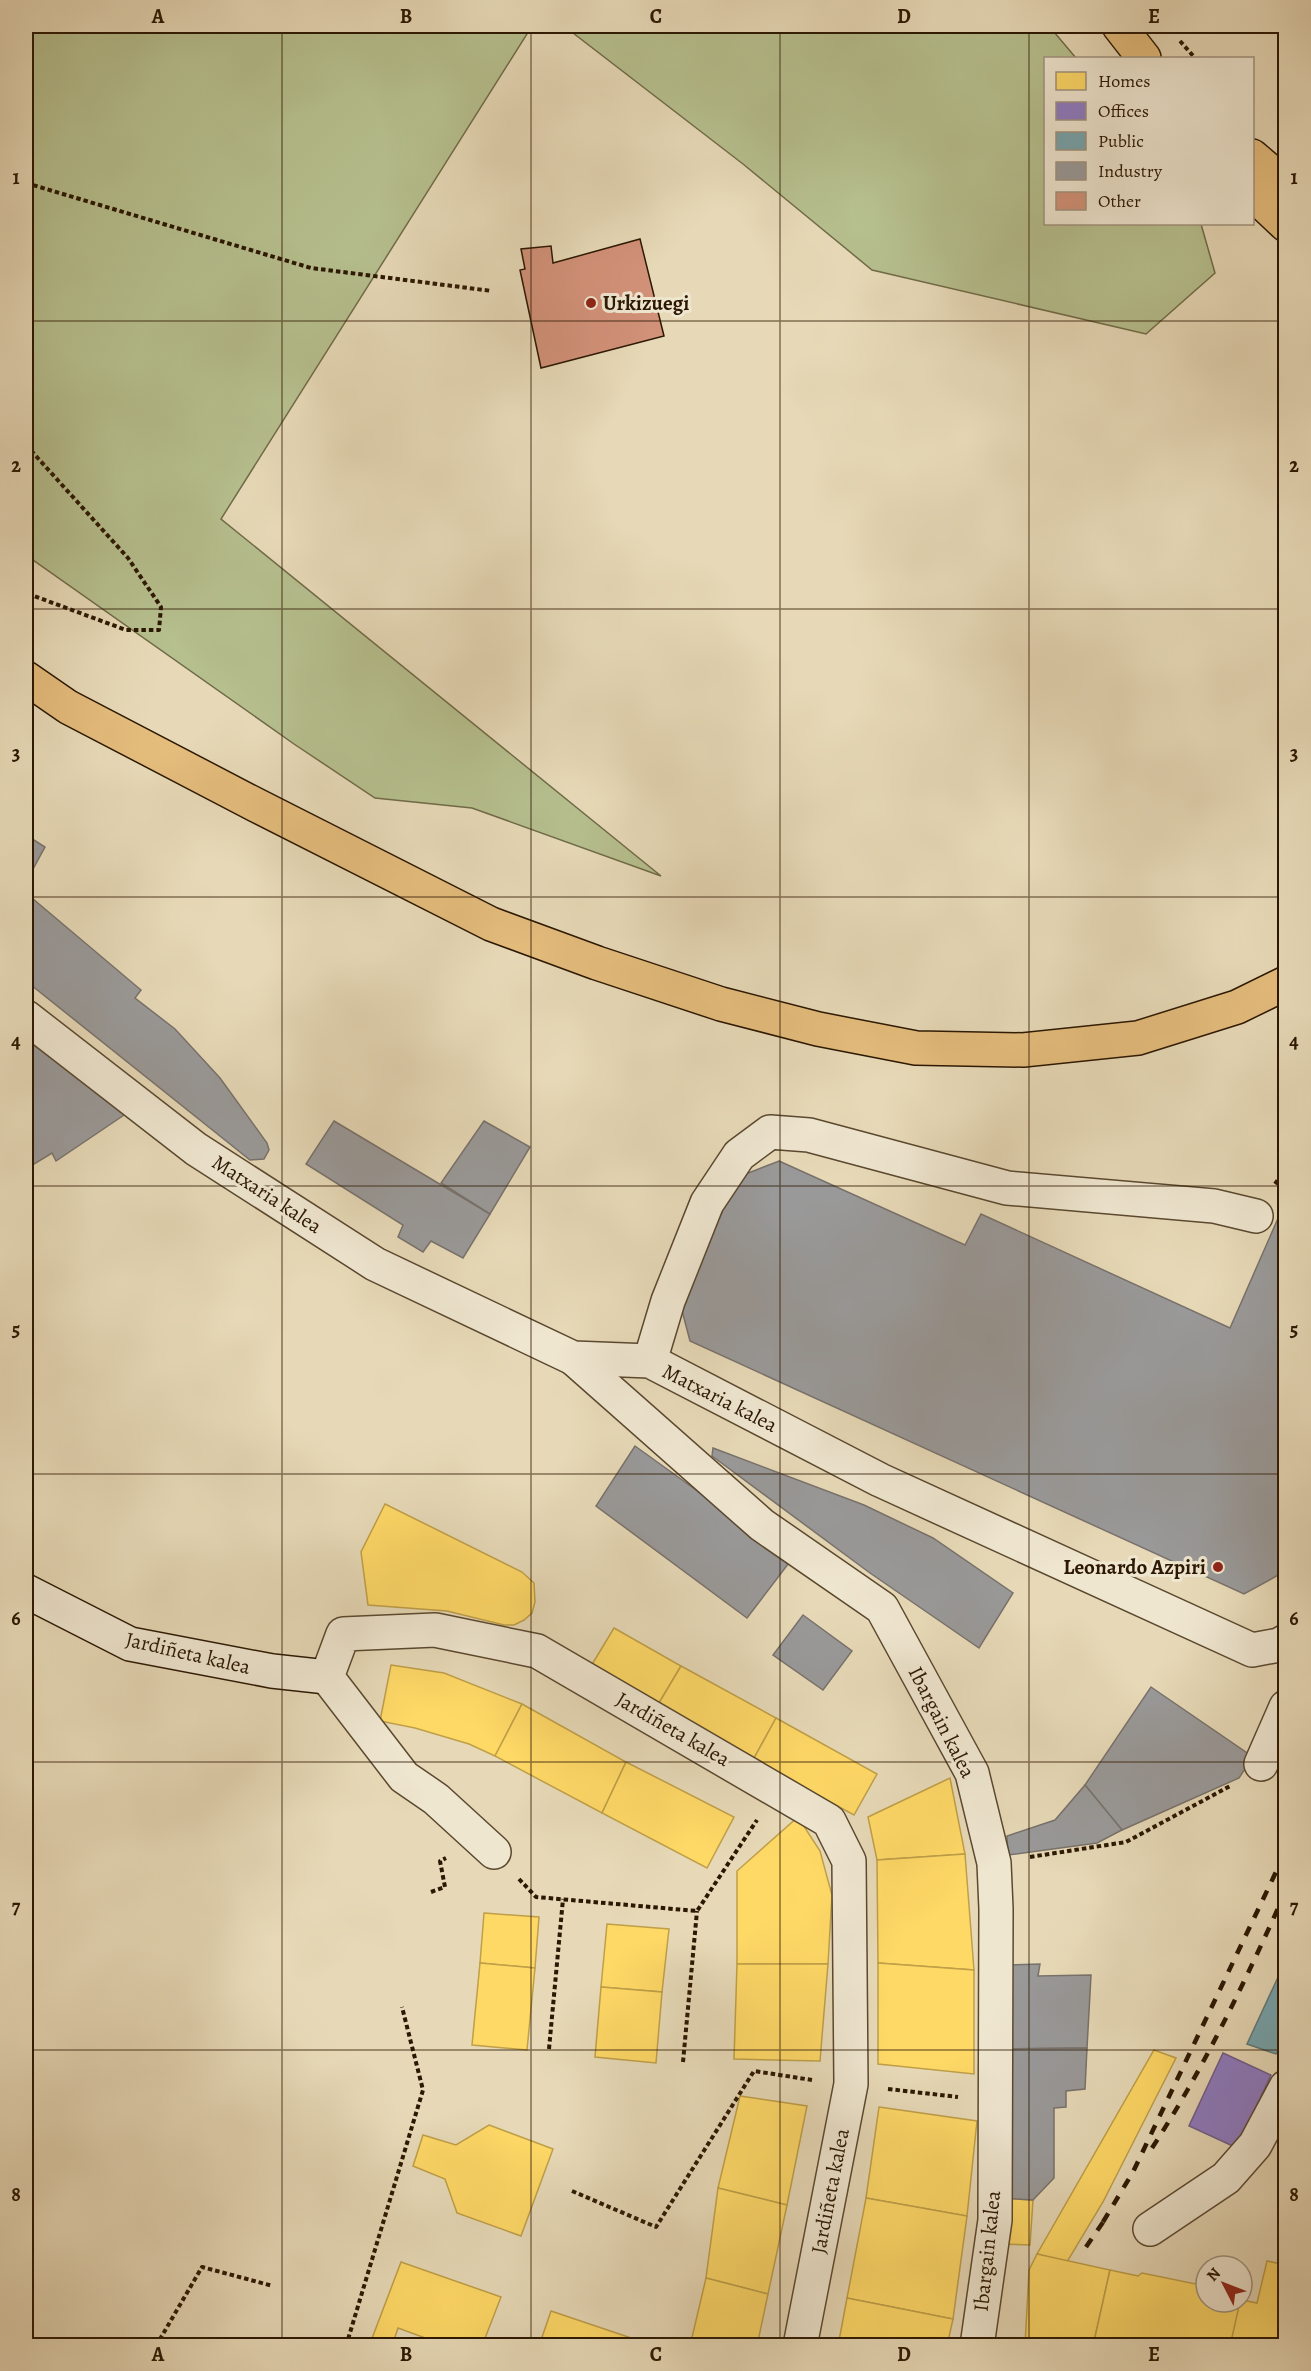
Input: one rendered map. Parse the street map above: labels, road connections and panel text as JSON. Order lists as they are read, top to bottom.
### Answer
{
  "streets": {
    "street": ["Matxaria kalea", "Jardiñeta kalea", "Ibargain kalea"]
  },
  "crossings": [
    ["Matxaria kalea", "Ibargain kalea"]
  ],
  "places": ["Urkizuegi", "Leonardo Azpiri"],
  "legend": [
    "Homes",
    "Offices",
    "Public",
    "Industry",
    "Other"
  ],
  "north": "top left",
  "grid": {
    "columns": [
      "A",
      "B",
      "C",
      "D",
      "E"
    ],
    "rows": [
      "1",
      "2",
      "3",
      "4",
      "5",
      "6",
      "7",
      "8"
    ]
  }
}
